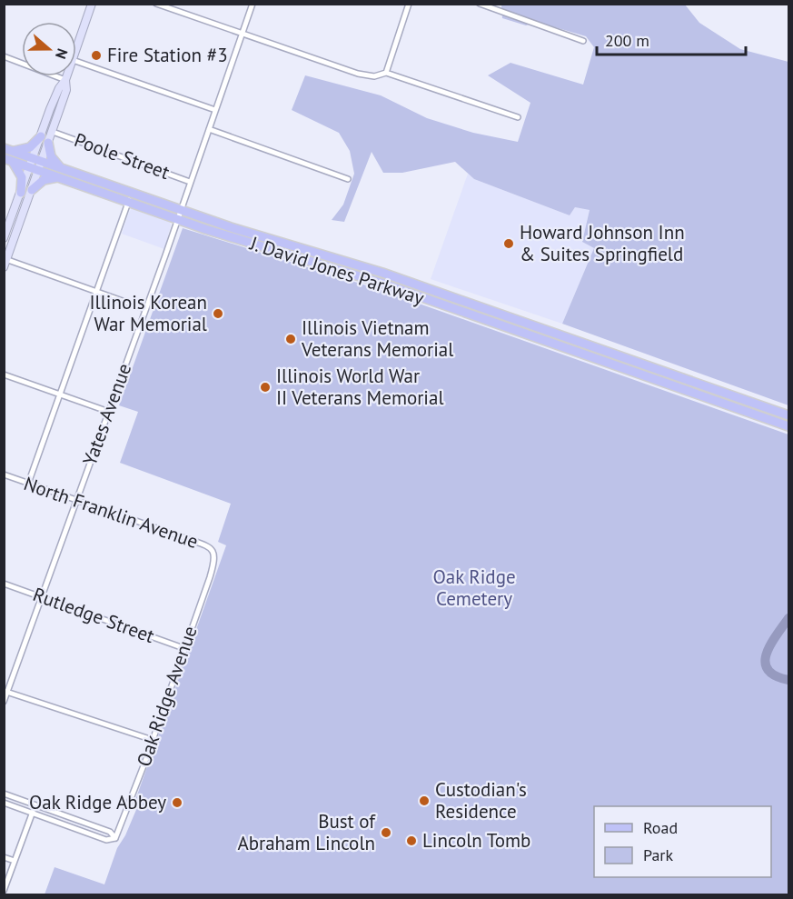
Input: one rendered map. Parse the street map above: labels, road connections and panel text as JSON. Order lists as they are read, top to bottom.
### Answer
{
  "streets": {
    "main road": ["J. David Jones Parkway"],
    "street": [
      "Poole Street",
      "Yates Avenue",
      "North Franklin Avenue",
      "Rutledge Street",
      "Oak Ridge Avenue"
    ]
  },
  "crossings": [
    ["Poole Street", "Yates Avenue"],
    ["J. David Jones Parkway", "Yates Avenue"],
    ["Yates Avenue", "North Franklin Avenue"],
    ["Yates Avenue", "Rutledge Street"],
    ["North Franklin Avenue", "Oak Ridge Avenue"],
    ["Rutledge Street", "Oak Ridge Avenue"]
  ],
  "parks": ["Oak Ridge Cemetery"],
  "places": [
    "Fire Station #3",
    "Howard Johnson Inn & Suites Springfield",
    "Illinois Korean War Memorial",
    "Illinois Vietnam Veterans Memorial",
    "Illinois World War II Veterans Memorial",
    "Custodian's Residence",
    "Oak Ridge Abbey",
    "Bust of Abraham Lincoln",
    "Lincoln Tomb"
  ],
  "legend": ["Road", "Park"],
  "scale_bar": "200 m",
  "north": "right"
}
